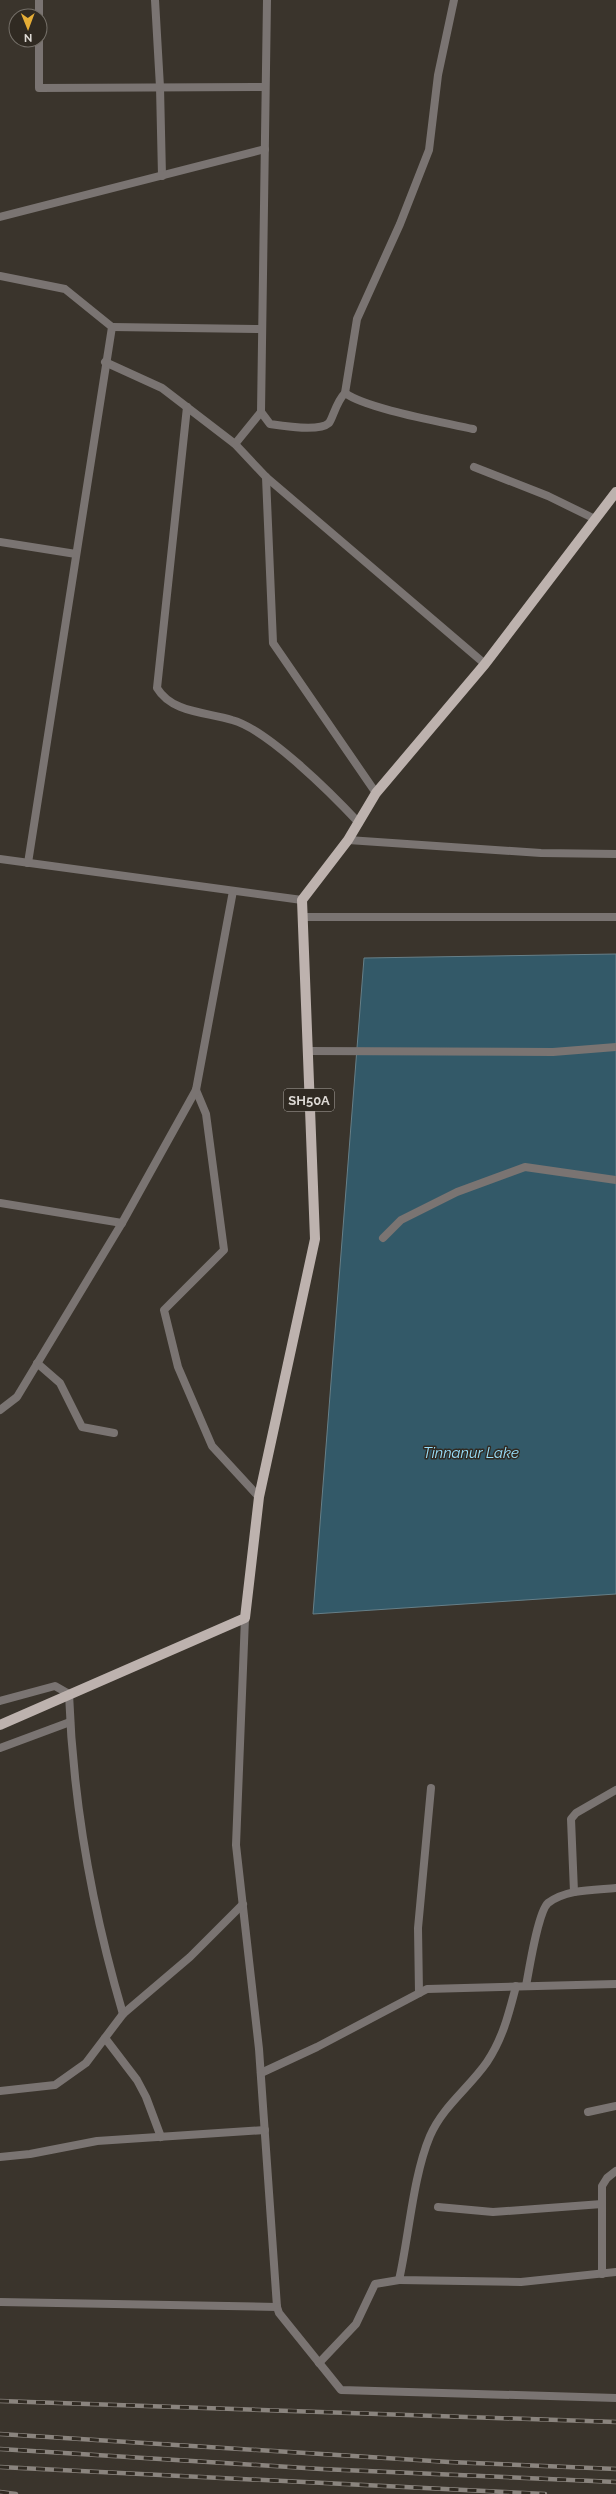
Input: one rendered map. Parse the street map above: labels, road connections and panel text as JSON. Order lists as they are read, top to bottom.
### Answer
{
  "streets": {
    "main road": ["SH50A"]
  },
  "water": ["Tinnanur Lake"],
  "north": "bottom"
}
